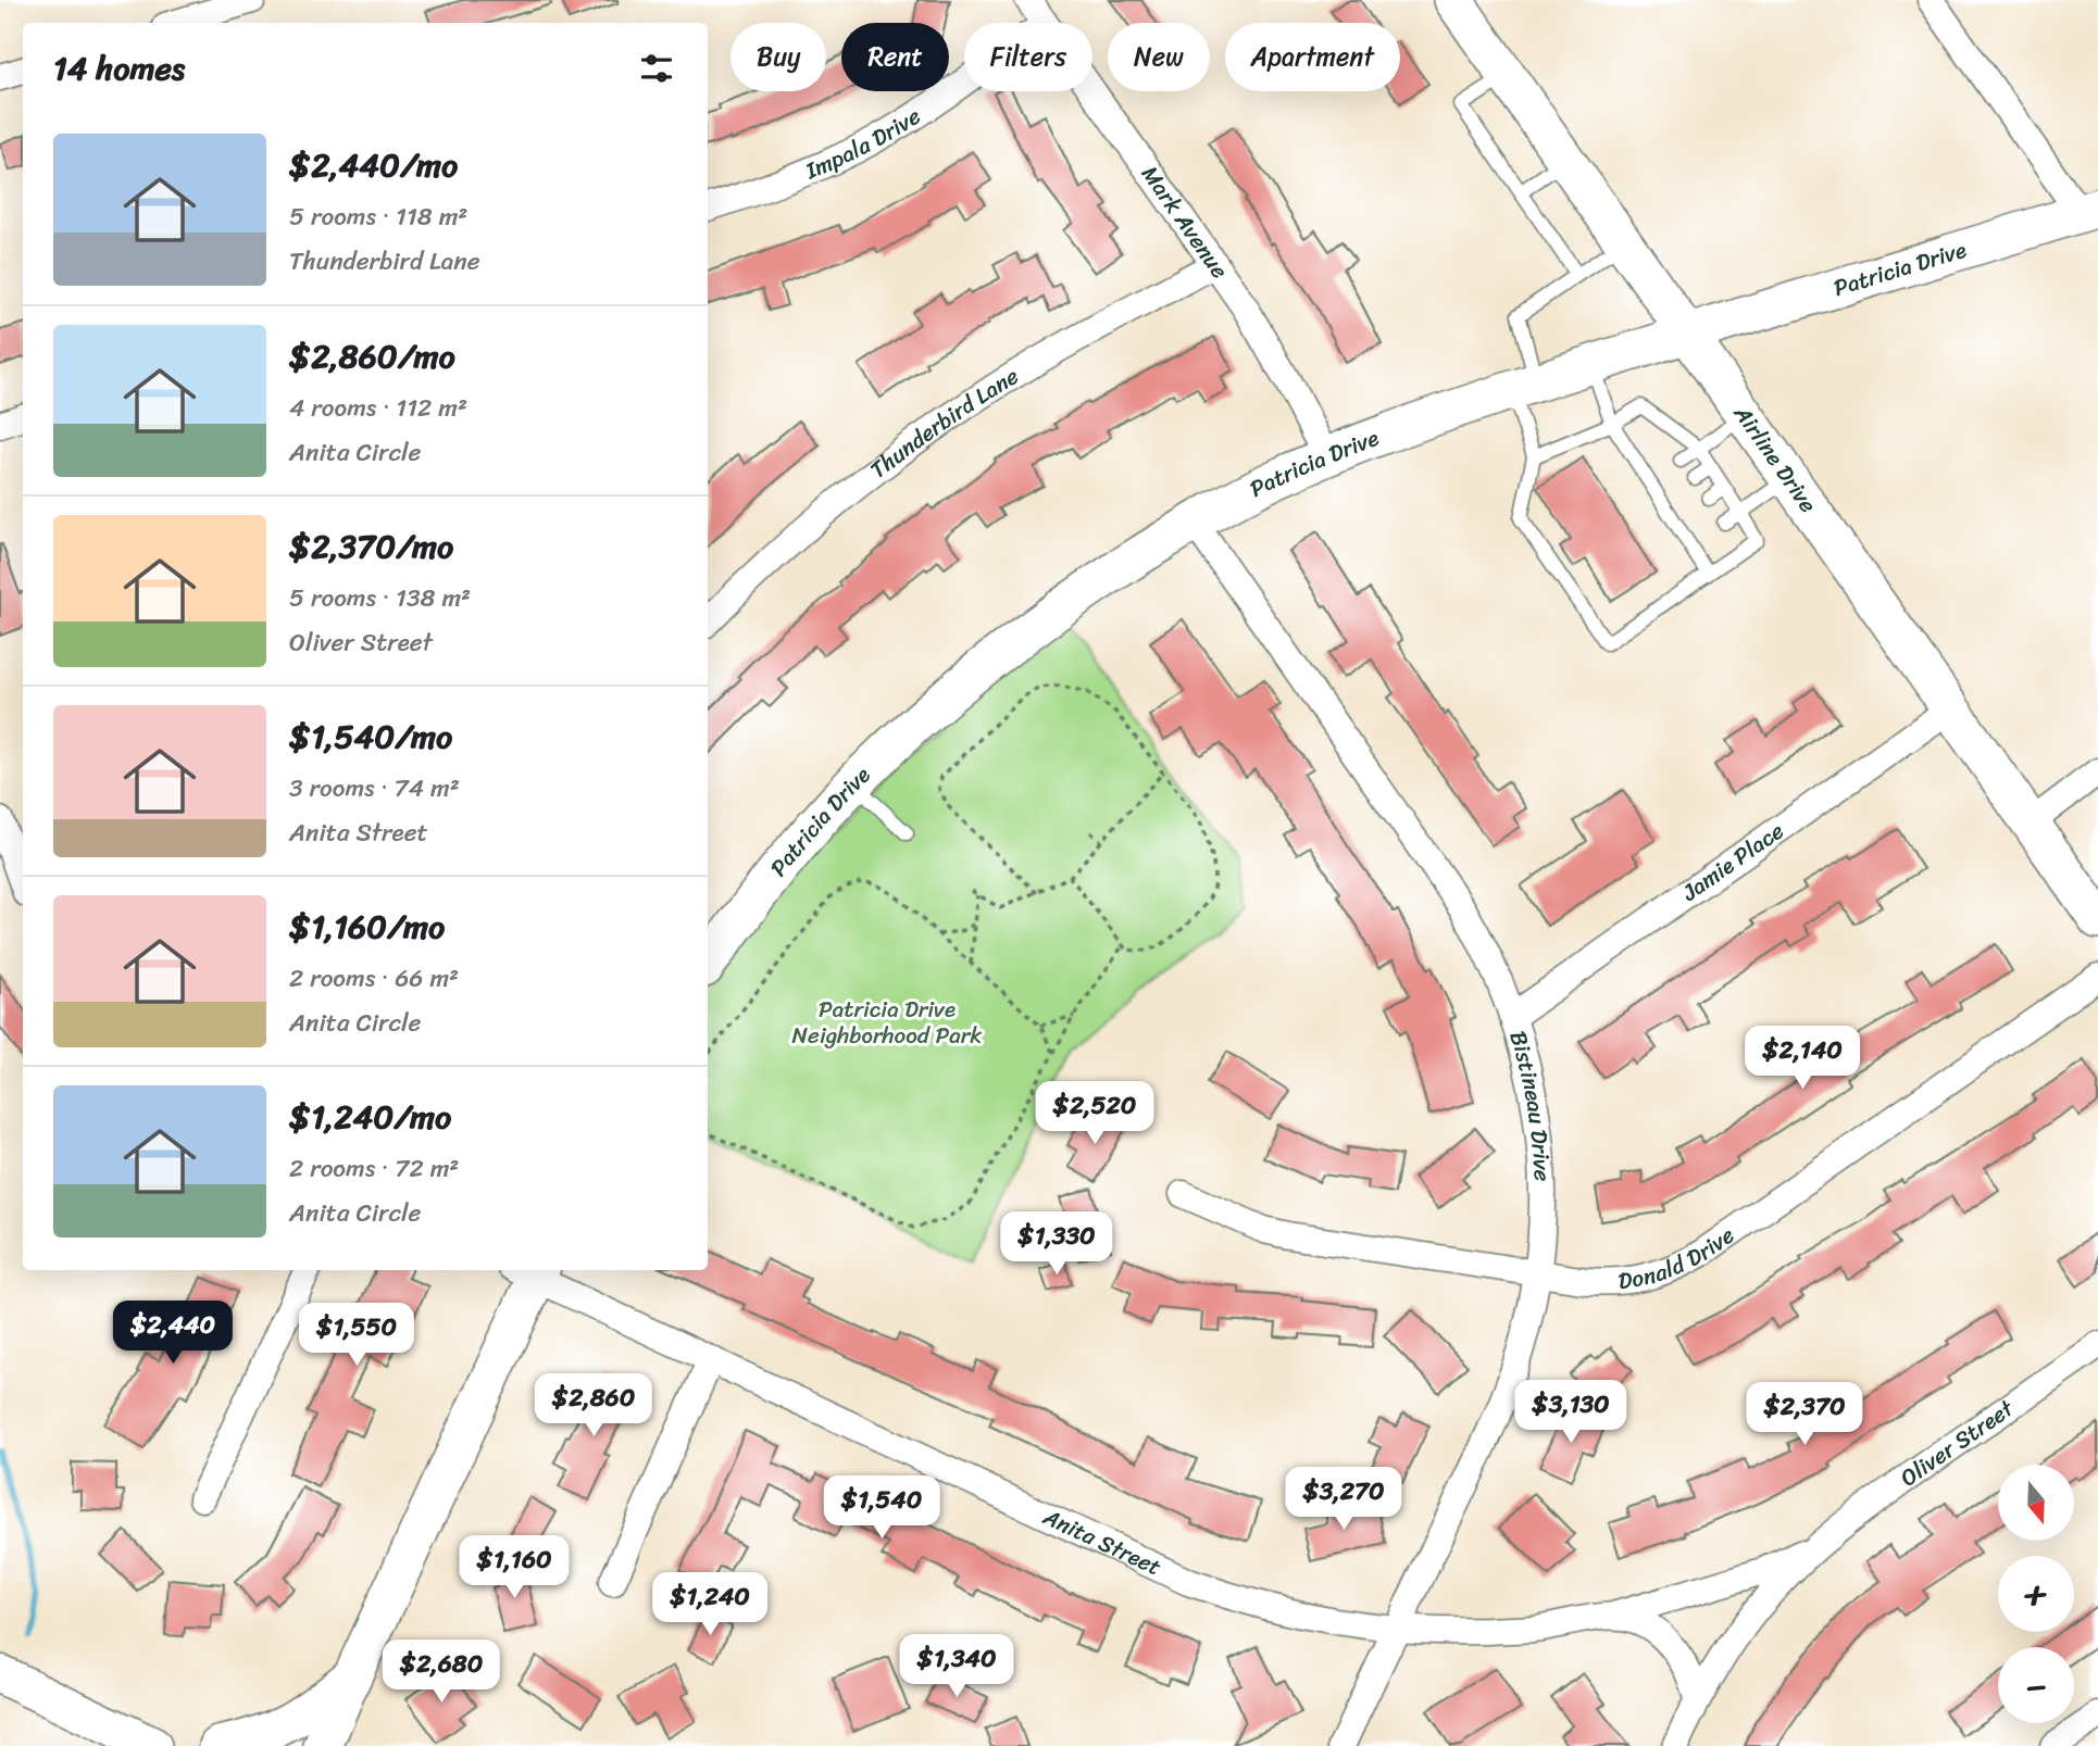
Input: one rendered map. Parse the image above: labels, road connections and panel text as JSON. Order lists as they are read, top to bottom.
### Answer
{
  "streets": {
    "street": [
      "Impala Drive",
      "Mark Avenue",
      "Patricia Drive",
      "Thunderbird Lane",
      "Airline Drive",
      "Jamie Place",
      "Bistineau Drive",
      "Donald Drive",
      "Oliver Street",
      "Anita Street"
    ]
  },
  "crossings": [
    ["Mark Avenue", "Patricia Drive"],
    ["Mark Avenue", "Thunderbird Lane"],
    ["Patricia Drive", "Airline Drive"],
    ["Patricia Drive", "Bistineau Drive"],
    ["Airline Drive", "Jamie Place"],
    ["Jamie Place", "Bistineau Drive"],
    ["Bistineau Drive", "Donald Drive"],
    ["Bistineau Drive", "Anita Street"],
    ["Oliver Street", "Anita Street"]
  ],
  "parks": ["Patricia Drive Neighborhood Park"],
  "north": "bottom",
  "page": {
    "chip": [
      "Buy",
      "Rent",
      "Filters",
      "New",
      "Apartment"
    ],
    "heading": "14 homes",
    "list": [
      {
        "name": "$2,440/mo",
        "note": "5 rooms · 118 m² · Thunderbird Lane"
      },
      {
        "name": "$2,860/mo",
        "note": "4 rooms · 112 m² · Anita Circle"
      },
      {
        "name": "$2,370/mo",
        "note": "5 rooms · 138 m² · Oliver Street"
      },
      {
        "name": "$1,540/mo",
        "note": "3 rooms · 74 m² · Anita Street"
      },
      {
        "name": "$1,160/mo",
        "note": "2 rooms · 66 m² · Anita Circle"
      },
      {
        "name": "$1,240/mo",
        "note": "2 rooms · 72 m² · Anita Circle"
      }
    ],
    "price": [
      "$2,140",
      "$2,520",
      "$1,330",
      "$2,440",
      "$1,550",
      "$2,860",
      "$3,130",
      "$2,370",
      "$3,270",
      "$1,540",
      "$1,160",
      "$1,240",
      "$1,340",
      "$2,680"
    ],
    "map_buttons": ["+", "−"]
  }
}
